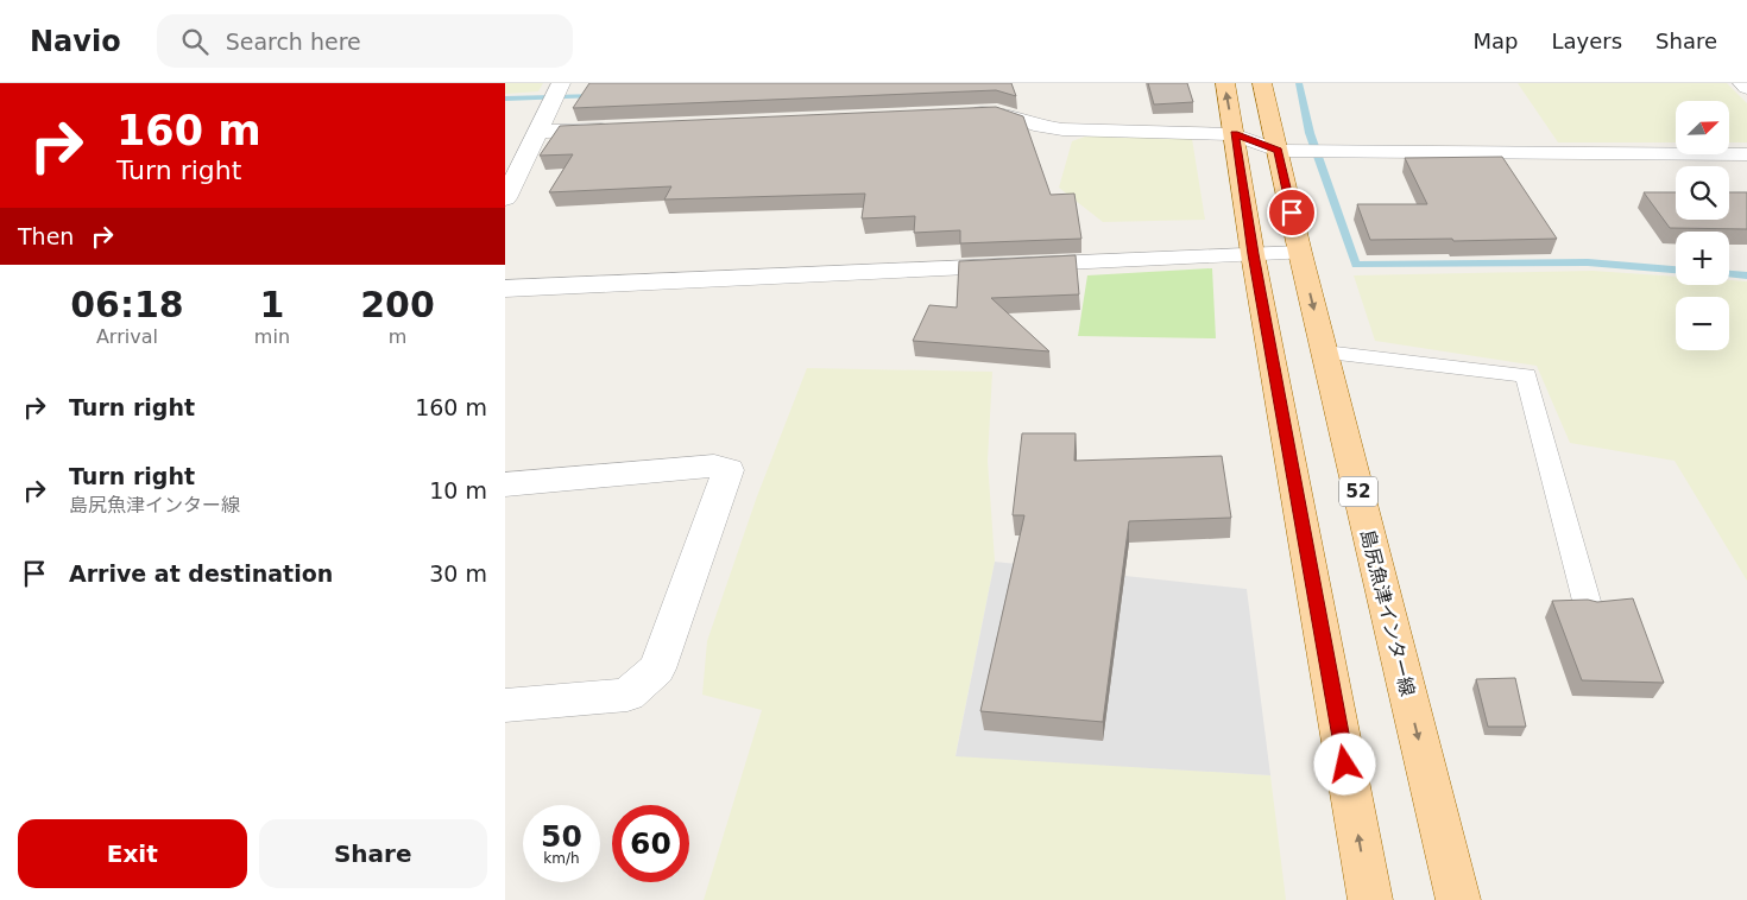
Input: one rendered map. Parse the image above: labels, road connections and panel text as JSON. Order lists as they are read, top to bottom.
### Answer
{
  "streets": {
    "main road": ["52", "島尻魚津インター線"]
  },
  "north": "top right",
  "page": {
    "header": "Navio",
    "search": "Search here",
    "nav": ["Map", "Layers", "Share"],
    "turn": ["160 m", "Turn right"],
    "map_buttons": ["+", "−"],
    "then": "Then",
    "eta": [
      "06:18",
      "Arrival",
      "1",
      "min",
      "200",
      "m"
    ],
    "list": [
      {
        "name": "Turn right",
        "value": "160 m"
      },
      {
        "name": "Turn right",
        "note": "島尻魚津インター線",
        "value": "10 m"
      },
      {
        "name": "Arrive at destination",
        "value": "30 m"
      }
    ],
    "speed": "50 km/h",
    "limit": "60",
    "buttons": ["Exit", "Share"]
  }
}
